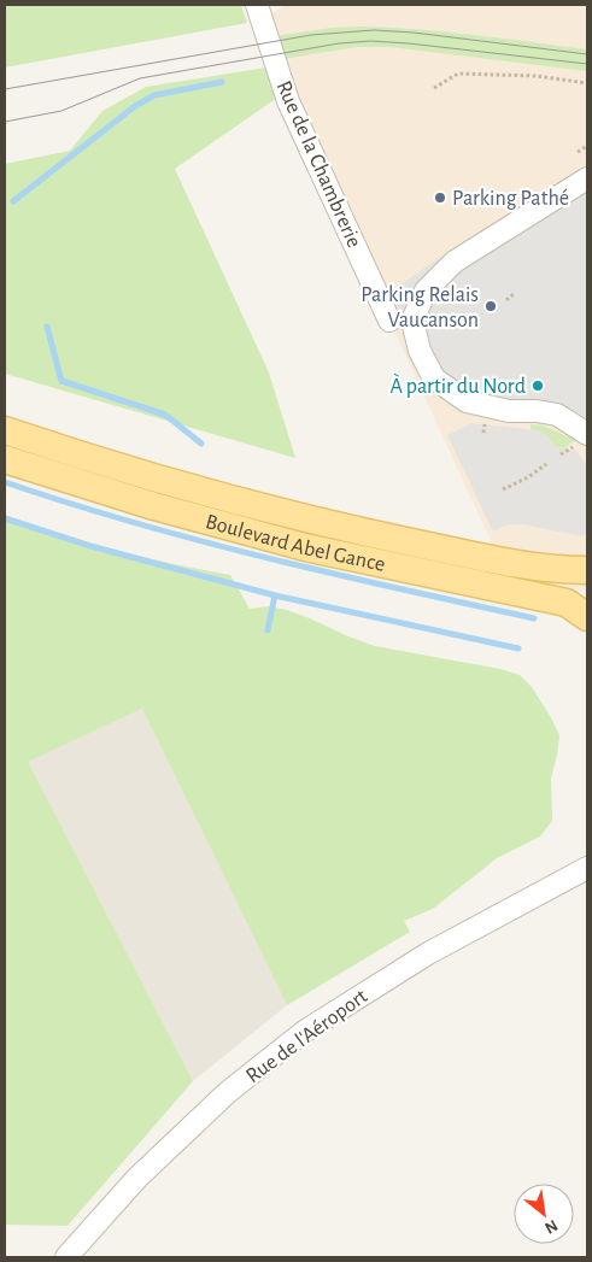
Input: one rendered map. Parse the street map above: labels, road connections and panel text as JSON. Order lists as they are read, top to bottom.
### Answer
{
  "streets": {
    "main road": ["Boulevard Abel Gance"],
    "street": ["Rue de la Chambrerie", "Rue de l'Aéroport"]
  },
  "places": ["Parking Pathé", "Parking Relais Vaucanson", "À partir du Nord"],
  "north": "bottom right"
}
